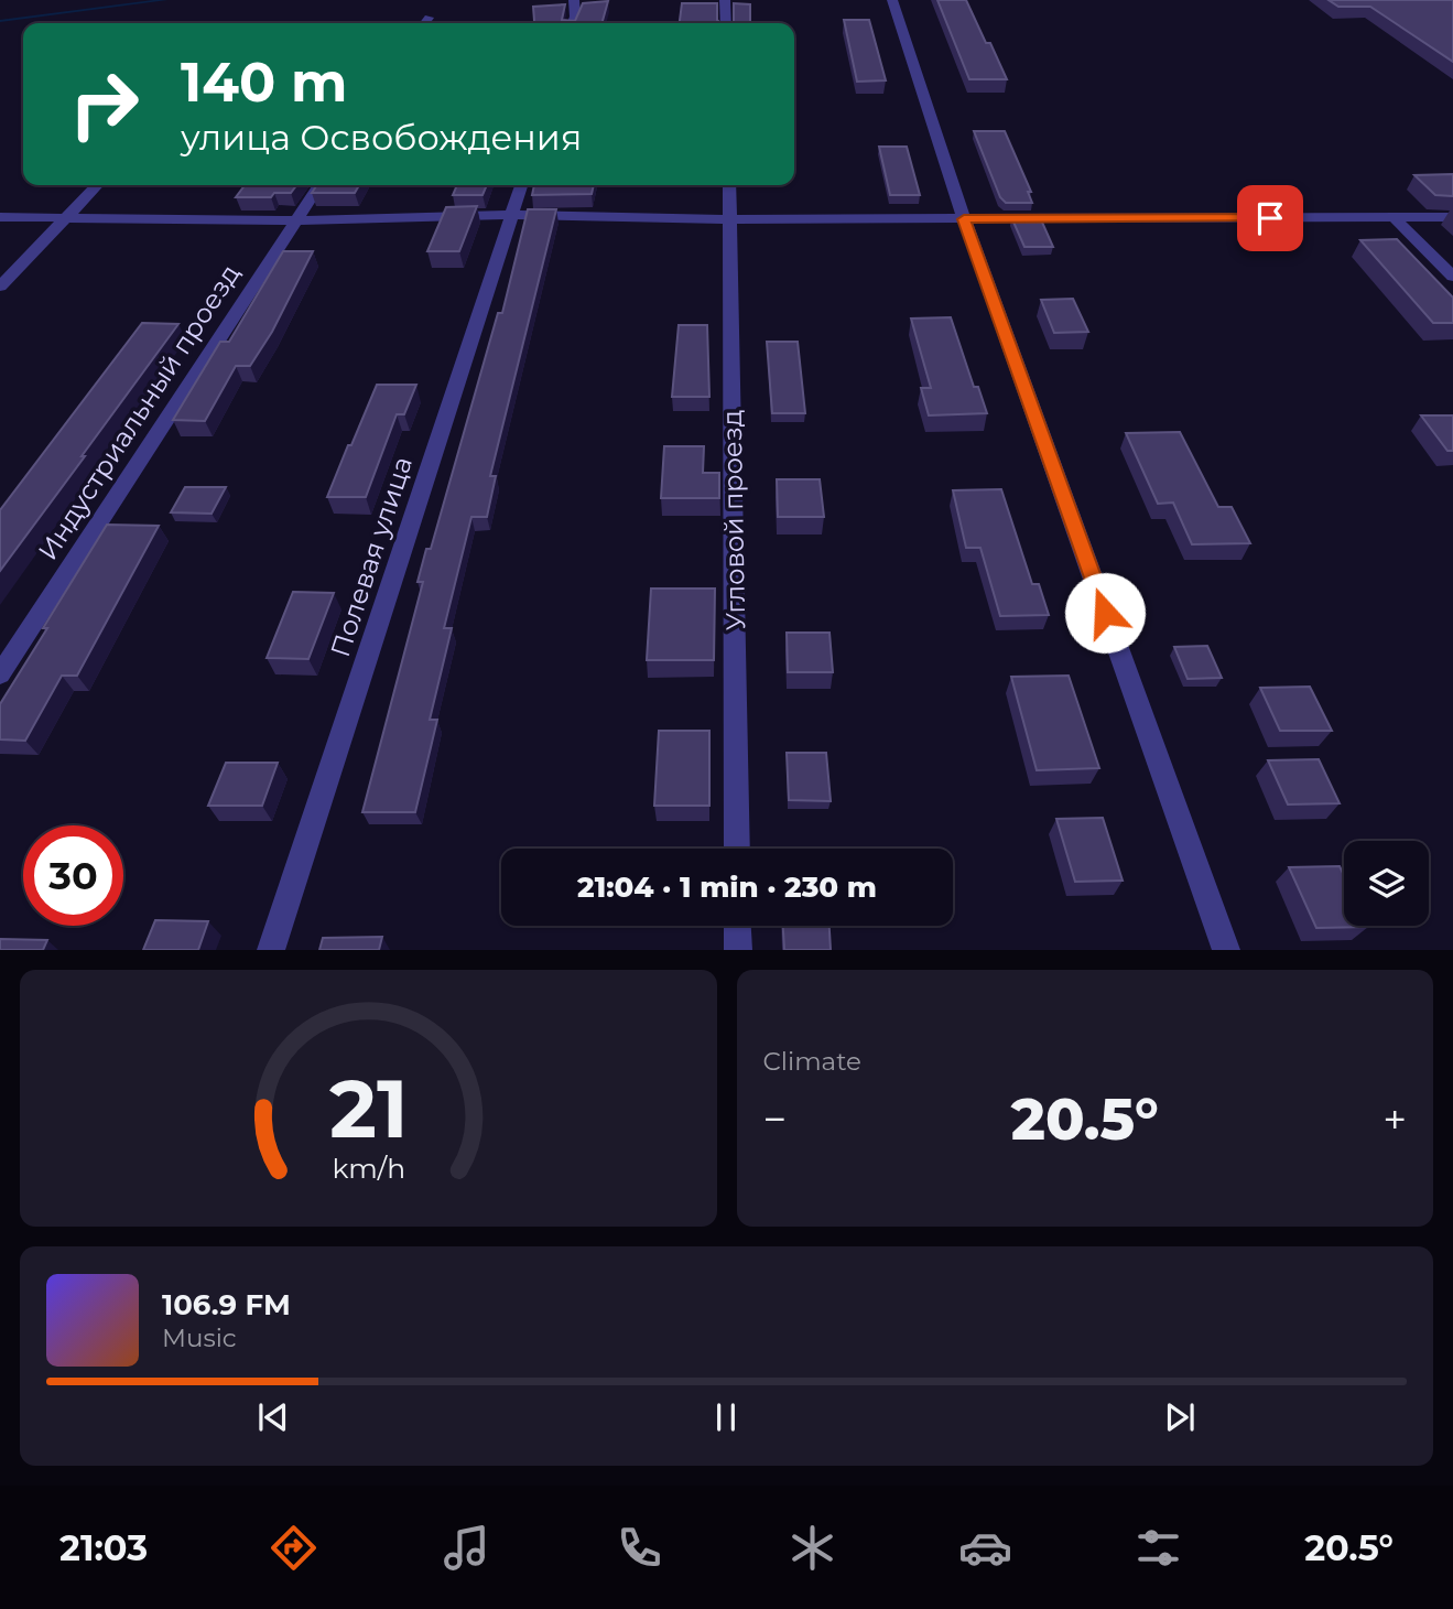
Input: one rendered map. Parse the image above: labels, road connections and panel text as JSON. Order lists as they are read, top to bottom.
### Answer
{
  "streets": {
    "street": ["Индустриальный проезд", "Угловой проезд", "Полевая улица"]
  },
  "page": {
    "turn": ["140 m", "улица Освобождения"],
    "limit": "30",
    "trip": "21:04 · 1 min · 230 m",
    "tile": "Climate",
    "heat": ["−", "20.5°", "+"],
    "song": ["106.9 FM", "Music"],
    "tabs": ["21:03", "20.5°"],
    "gauge": ["21", "km/h"]
  }
}
